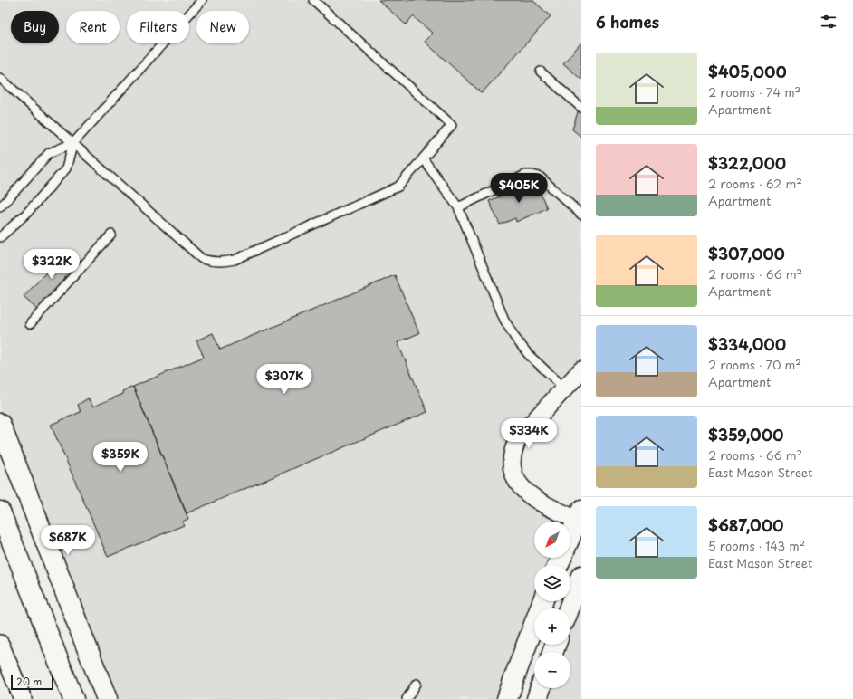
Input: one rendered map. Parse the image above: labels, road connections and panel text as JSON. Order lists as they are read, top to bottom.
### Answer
{
  "scale_bar": "20 m",
  "north": "bottom left",
  "page": {
    "heading": "6 homes",
    "chip": [
      "Buy",
      "Rent",
      "Filters",
      "New"
    ],
    "list": [
      {
        "name": "$405,000",
        "note": "2 rooms · 74 m² · Apartment"
      },
      {
        "name": "$322,000",
        "note": "2 rooms · 62 m² · Apartment"
      },
      {
        "name": "$307,000",
        "note": "2 rooms · 66 m² · Apartment"
      },
      {
        "name": "$334,000",
        "note": "2 rooms · 70 m² · Apartment"
      },
      {
        "name": "$359,000",
        "note": "2 rooms · 66 m² · East Mason Street"
      },
      {
        "name": "$687,000",
        "note": "5 rooms · 143 m² · East Mason Street"
      }
    ],
    "price": [
      "$405K",
      "$322K",
      "$307K",
      "$334K",
      "$359K",
      "$687K"
    ],
    "map_buttons": ["+", "−"],
    "scale": "20 m"
  }
}
